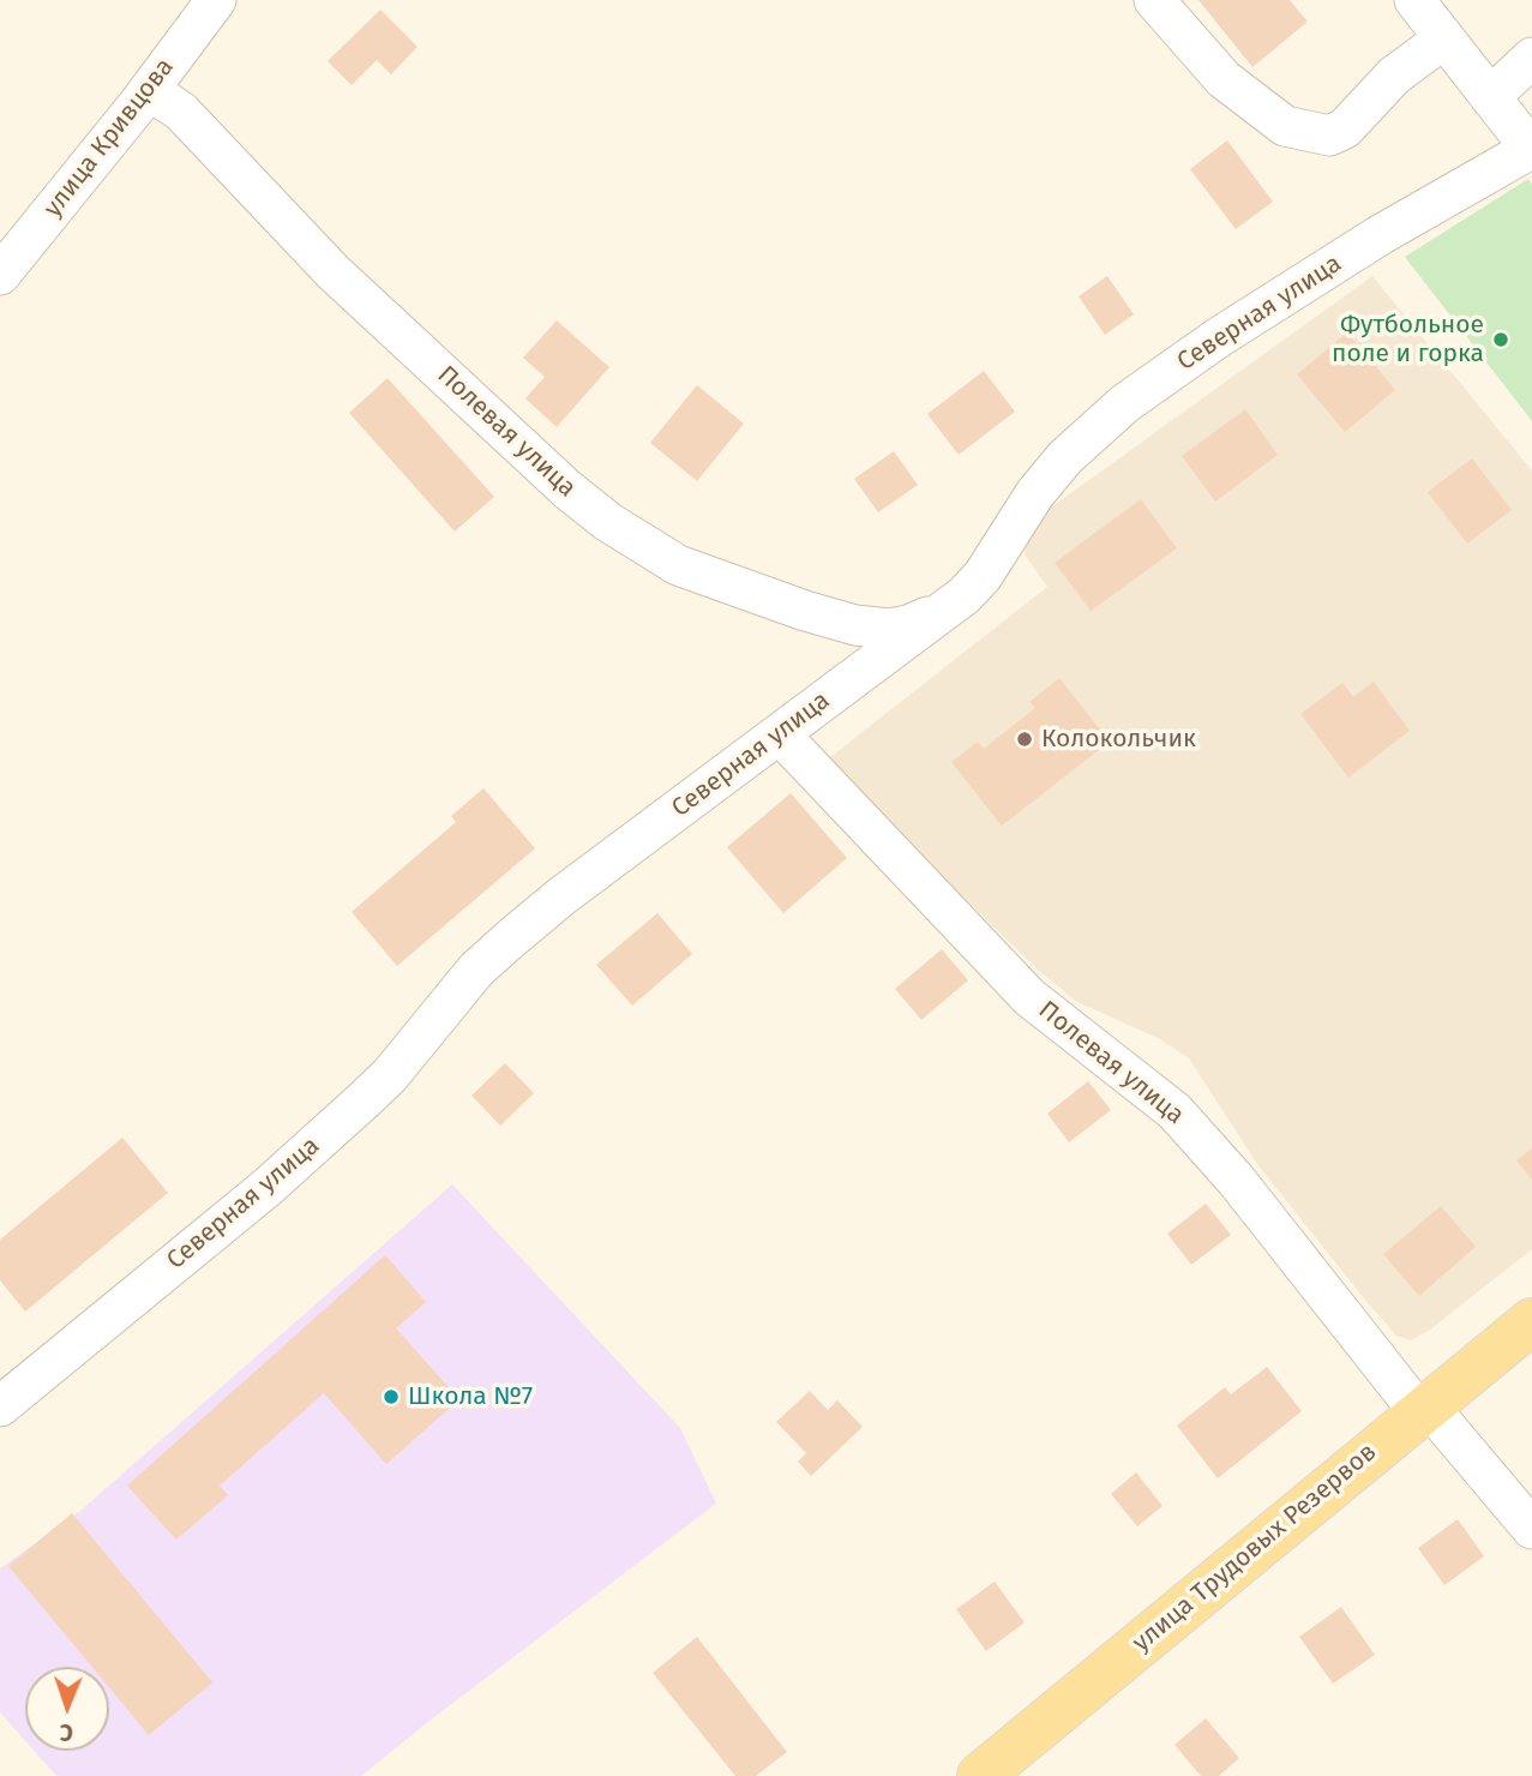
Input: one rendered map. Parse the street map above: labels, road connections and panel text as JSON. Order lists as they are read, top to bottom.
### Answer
{
  "streets": {
    "main road": ["улица Трудовых Резервов"],
    "street": ["улица Кривцова", "Северная улица", "Полевая улица"]
  },
  "crossings": [
    ["улица Кривцова", "Полевая улица"],
    ["Северная улица", "Полевая улица"],
    ["Полевая улица", "улица Трудовых Резервов"]
  ],
  "places": ["Футбольное поле и горка", "Колокольчик", "Школа №7"],
  "north": "bottom"
}
